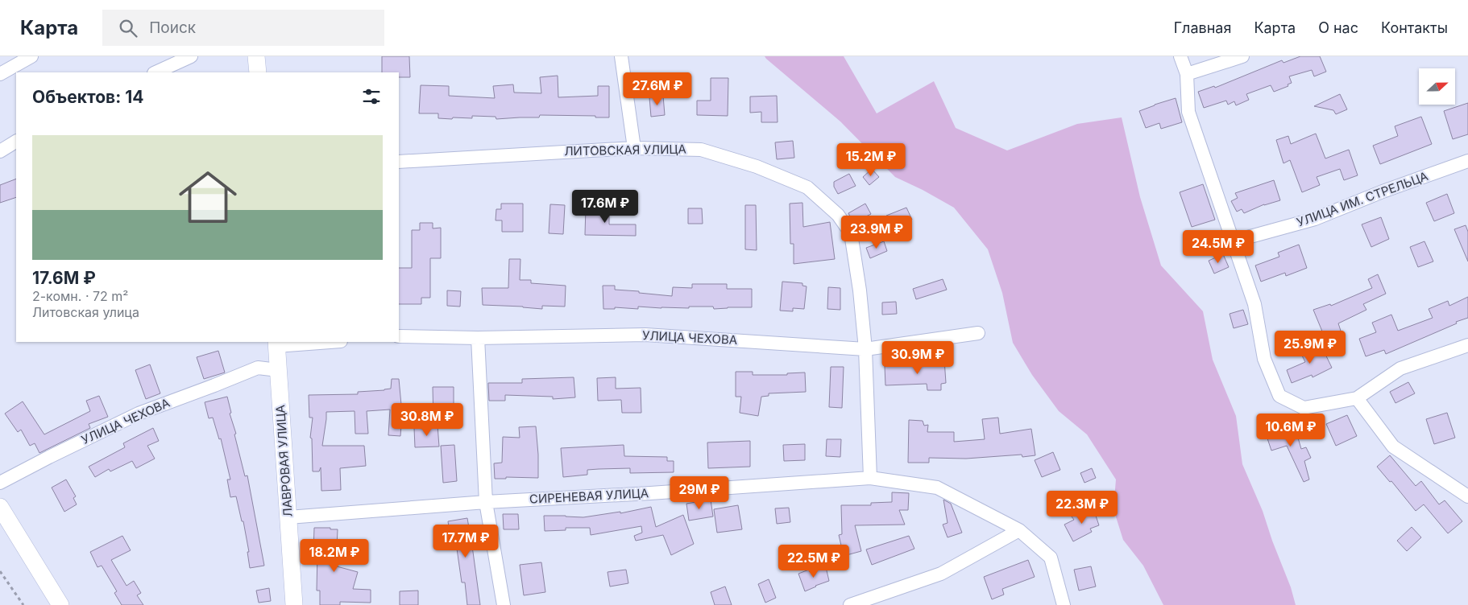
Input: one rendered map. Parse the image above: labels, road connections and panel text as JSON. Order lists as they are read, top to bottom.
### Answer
{
  "streets": {
    "street": [
      "ЛИТОВСКАЯ УЛИЦА",
      "УЛИЦА ИМ. СТРЕЛЬЦА",
      "УЛИЦА ЧЕХОВА",
      "ЛАВРОВАЯ УЛИЦА",
      "СИРЕНЕВАЯ УЛИЦА"
    ]
  },
  "crossings": [
    ["ЛИТОВСКАЯ УЛИЦА", "УЛИЦА ЧЕХОВА"],
    ["УЛИЦА ЧЕХОВА", "ЛАВРОВАЯ УЛИЦА"],
    ["ЛАВРОВАЯ УЛИЦА", "СИРЕНЕВАЯ УЛИЦА"]
  ],
  "north": "right",
  "page": {
    "header": "Карта",
    "search": "Поиск",
    "nav": [
      "Главная",
      "Карта",
      "О нас",
      "Контакты"
    ],
    "price": [
      "27.6M ₽",
      "15.2M ₽",
      "17.6M ₽",
      "23.9M ₽",
      "24.5M ₽",
      "25.9M ₽",
      "30.9M ₽",
      "30.8M ₽",
      "10.6M ₽",
      "29M ₽",
      "22.3M ₽",
      "17.7M ₽",
      "18.2M ₽",
      "22.5M ₽"
    ],
    "heading": "Объектов: 14",
    "list": [
      {
        "name": "17.6M ₽",
        "note": "2-комн. · 72 m² · Литовская улица"
      }
    ]
  }
}
